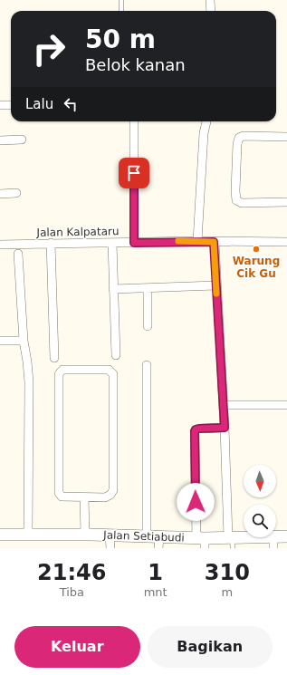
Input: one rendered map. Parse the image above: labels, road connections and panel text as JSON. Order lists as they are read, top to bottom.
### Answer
{
  "streets": {
    "street": ["Jalan Kalpataru", "Jalan Setiabudi"]
  },
  "places": ["Warung Cik Gu"],
  "north": "bottom",
  "page": {
    "turn": ["50 m", "Belok kanan"],
    "then": "Lalu",
    "eta": [
      "21:46",
      "Tiba",
      "1",
      "mnt",
      "310",
      "m"
    ],
    "buttons": ["Keluar", "Bagikan"]
  }
}
